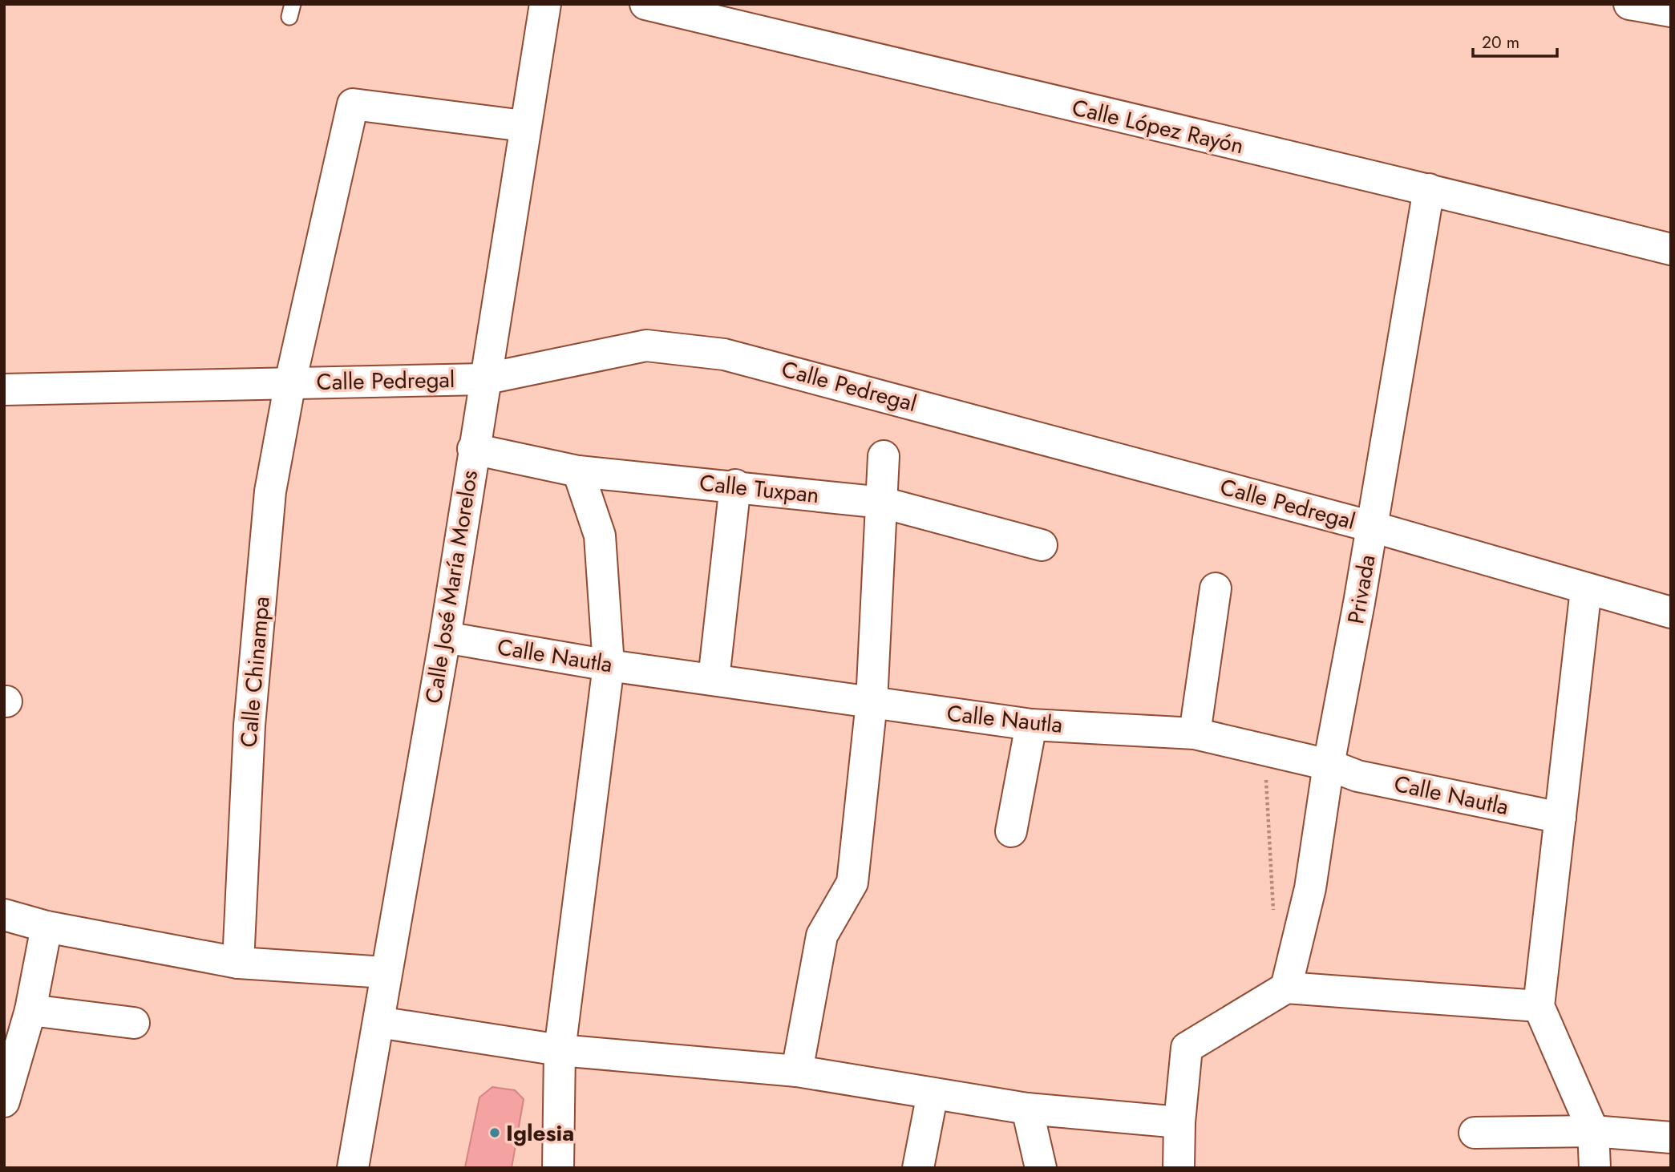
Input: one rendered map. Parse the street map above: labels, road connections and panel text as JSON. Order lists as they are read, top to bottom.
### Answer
{
  "streets": {
    "street": [
      "Calle López Rayón",
      "Calle Pedregal",
      "Calle Tuxpan",
      "Calle José María Morelos",
      "Privada",
      "Calle Nautla",
      "Calle Chinampa"
    ]
  },
  "crossings": [
    ["Calle López Rayón", "Privada"],
    ["Calle Pedregal", "Calle José María Morelos"],
    ["Calle Pedregal", "Privada"],
    ["Calle Pedregal", "Calle Chinampa"],
    ["Calle Tuxpan", "Calle José María Morelos"],
    ["Calle José María Morelos", "Calle Nautla"],
    ["Calle José María Morelos", "Calle Chinampa"],
    ["Privada", "Calle Nautla"]
  ],
  "places": ["Iglesia"],
  "scale_bar": "20 m"
}
